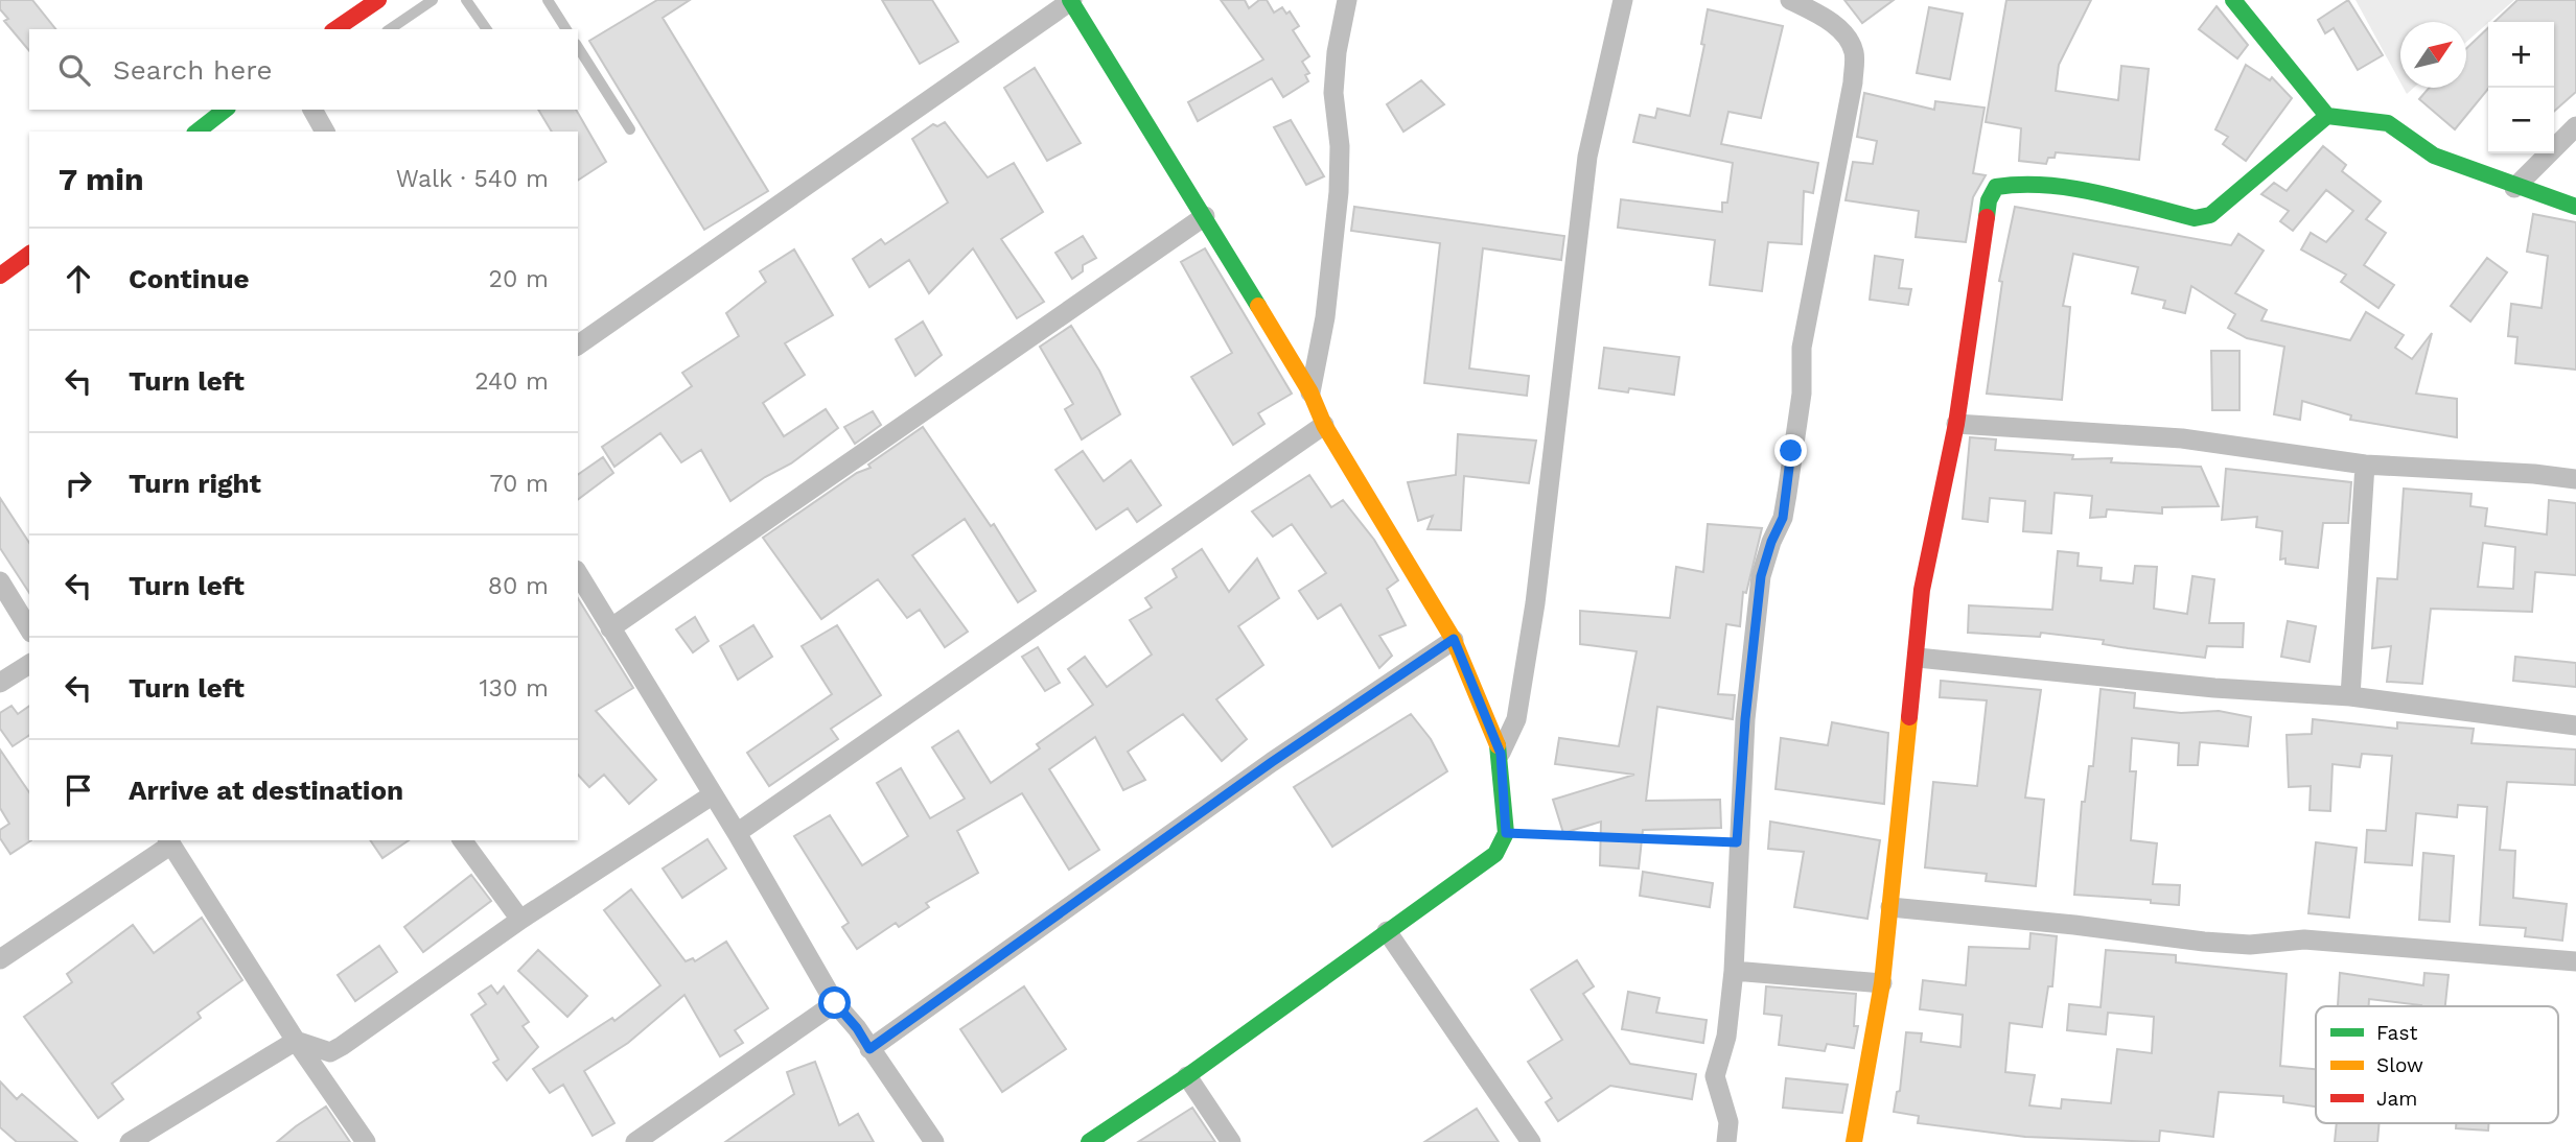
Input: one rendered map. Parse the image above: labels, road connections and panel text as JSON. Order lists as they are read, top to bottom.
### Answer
{
  "legend": ["Fast", "Slow", "Jam"],
  "north": "top right",
  "page": {
    "map_buttons": ["+", "−"],
    "search": "Search here",
    "heading": ["7 min", "Walk · 540 m"],
    "list": [
      ["Continue", "20 m"],
      ["Turn left", "240 m"],
      ["Turn right", "70 m"],
      ["Turn left", "80 m"],
      ["Turn left", "130 m"],
      "Arrive at destination"
    ]
  }
}
